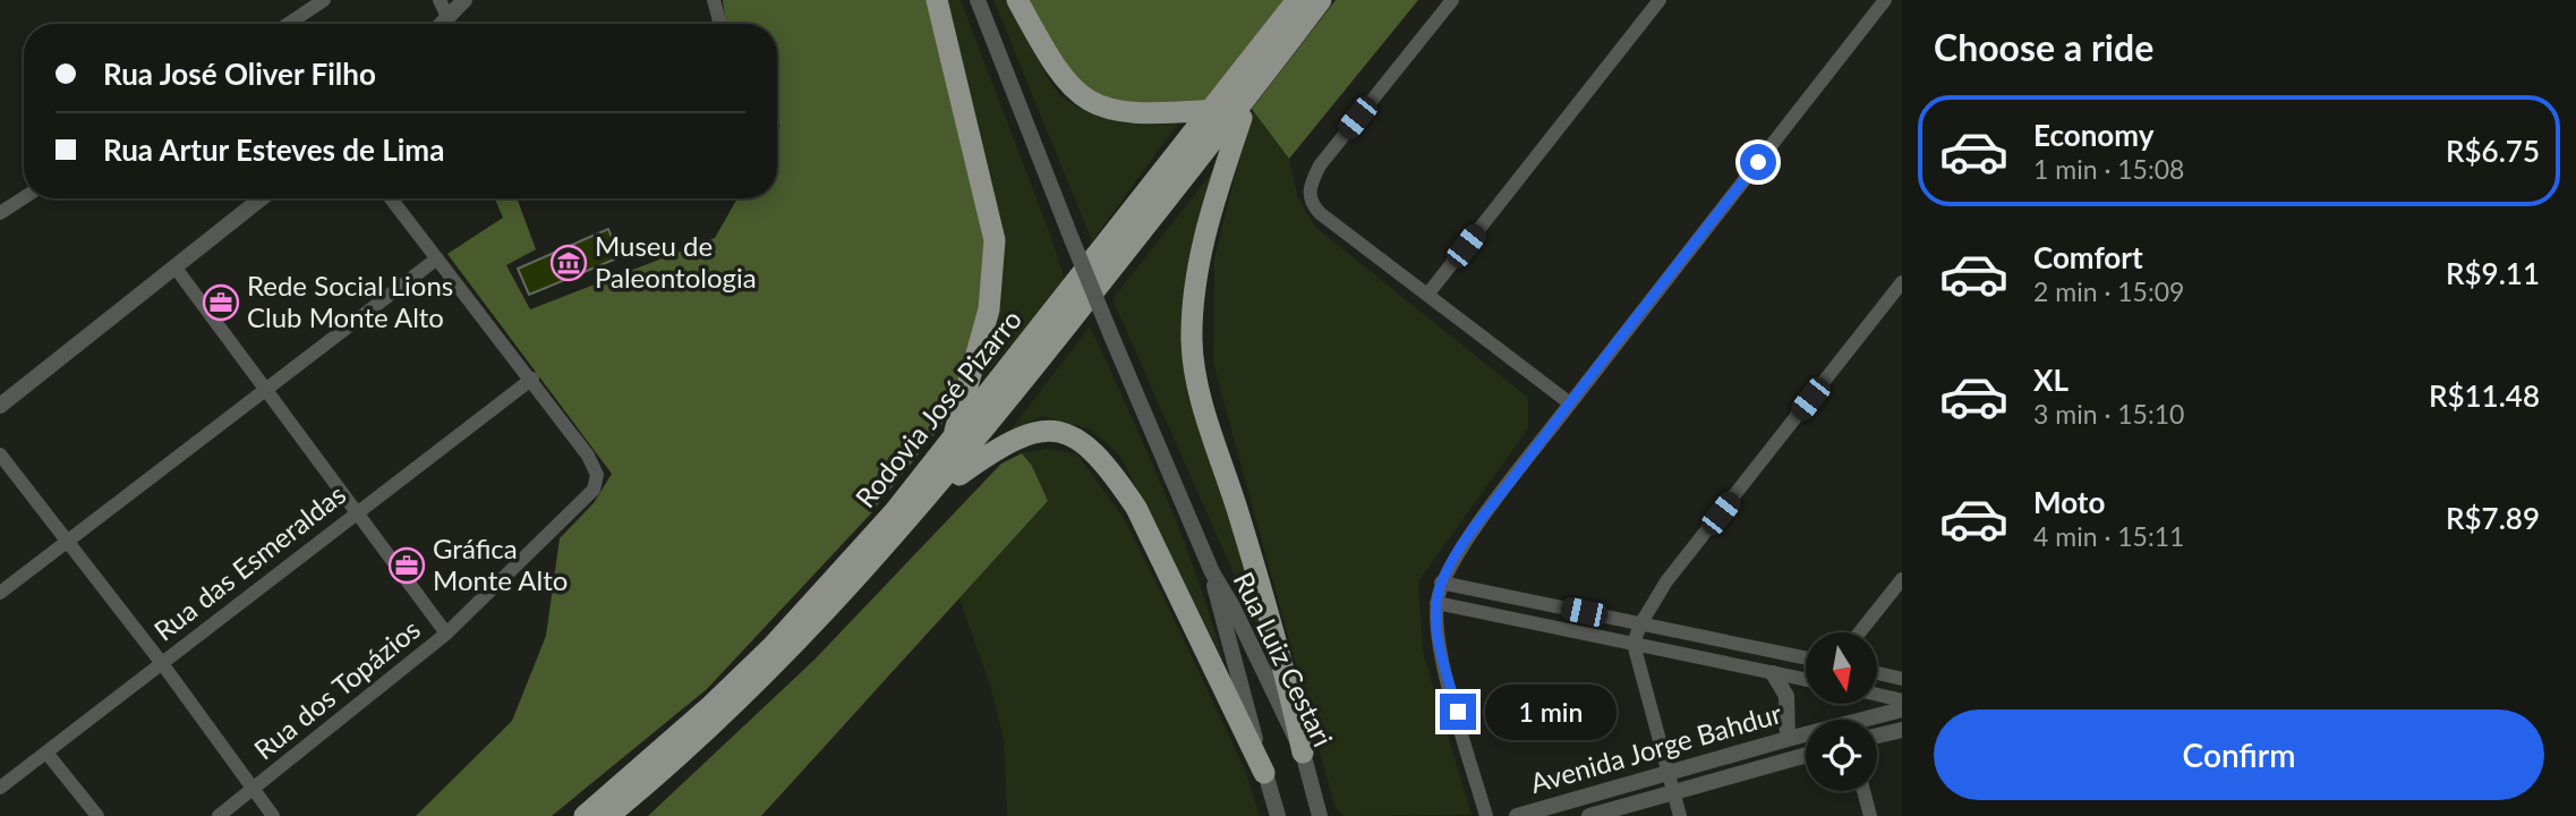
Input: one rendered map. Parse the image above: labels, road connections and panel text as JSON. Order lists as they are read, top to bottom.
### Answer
{
  "streets": {
    "main road": ["Rodovia José Pizarro"],
    "street": [
      "Rua das Esmeraldas",
      "Rua Luiz Cestari",
      "Rua dos Topázios",
      "Avenida Jorge Bahdur"
    ]
  },
  "crossings": [
    ["Rua das Esmeraldas", "Rua dos Topázios"]
  ],
  "places": {
    "museum": ["Museu de Paleontologia"],
    "office": ["Rede Social Lions Club Monte Alto", "Gráfica Monte Alto"]
  },
  "north": "bottom",
  "page": {
    "heading": "Choose a ride",
    "banner": ["Rua José Oliver Filho", "Rua Artur Esteves de Lima"],
    "list": [
      {
        "name": "Economy",
        "note": "1 min · 15:08",
        "value": "R$6.75"
      },
      {
        "name": "Comfort",
        "note": "2 min · 15:09",
        "value": "R$9.11"
      },
      {
        "name": "XL",
        "note": "3 min · 15:10",
        "value": "R$11.48"
      },
      {
        "name": "Moto",
        "note": "4 min · 15:11",
        "value": "R$7.89"
      }
    ],
    "bubble": "1 min",
    "buttons": "Confirm"
  }
}
